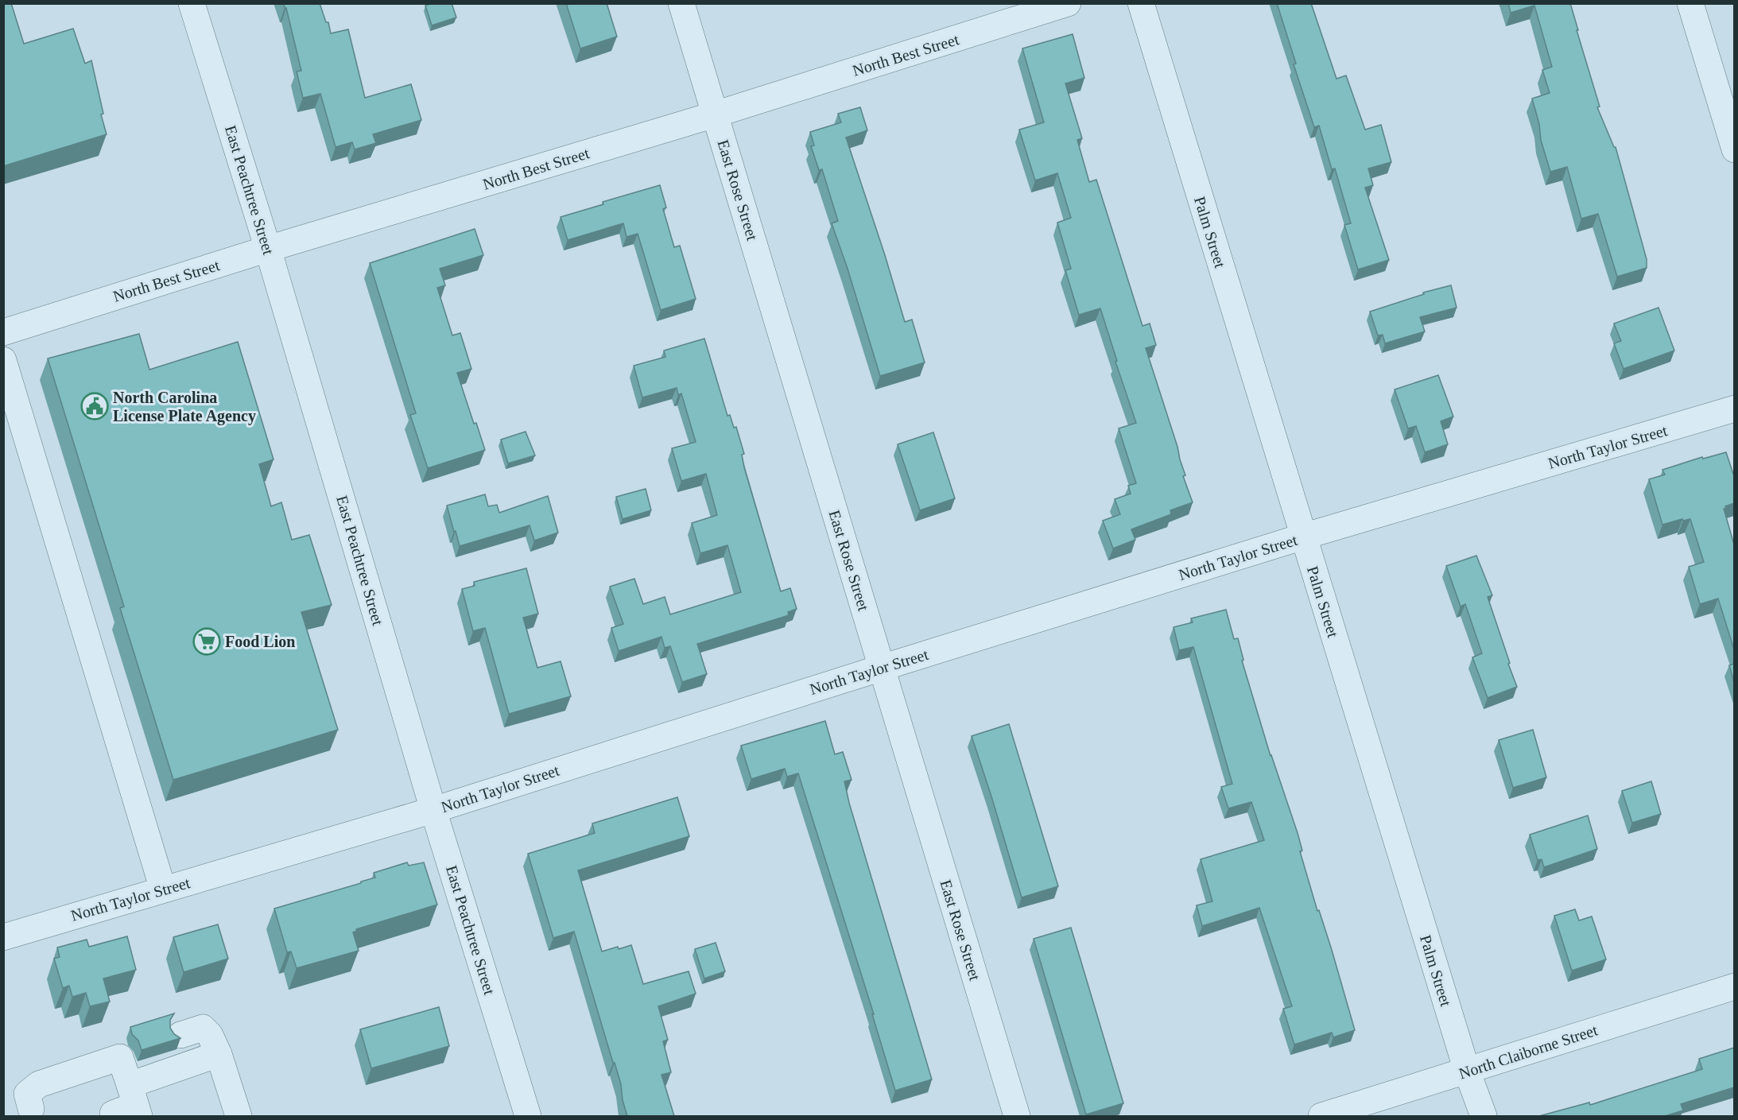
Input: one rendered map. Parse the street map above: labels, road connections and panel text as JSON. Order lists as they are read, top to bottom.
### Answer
{
  "streets": {
    "street": [
      "North Best Street",
      "East Peachtree Street",
      "East Rose Street",
      "Palm Street",
      "North Taylor Street",
      "North Claiborne Street"
    ]
  },
  "crossings": [
    ["North Best Street", "East Peachtree Street"],
    ["North Best Street", "East Rose Street"],
    ["East Peachtree Street", "North Taylor Street"],
    ["East Rose Street", "North Taylor Street"],
    ["Palm Street", "North Taylor Street"],
    ["Palm Street", "North Claiborne Street"]
  ],
  "places": {
    "public building": ["North Carolina License Plate Agency"],
    "supermarket": ["Food Lion"]
  }
}
